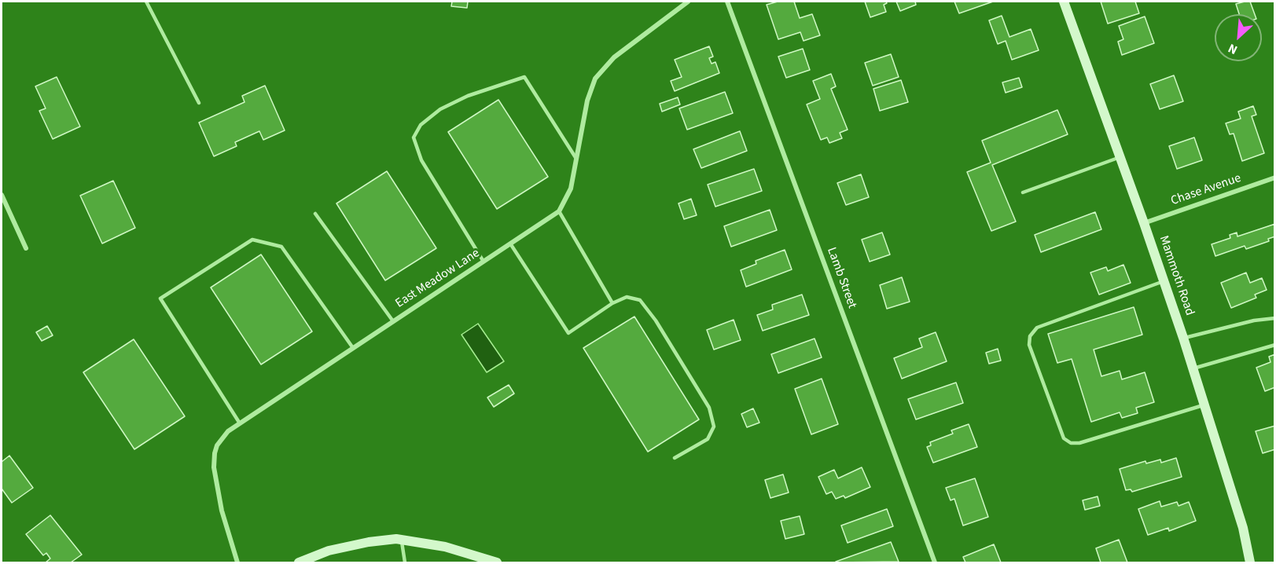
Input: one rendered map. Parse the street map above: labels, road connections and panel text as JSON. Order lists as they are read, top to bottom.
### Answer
{
  "streets": {
    "main road": ["Mammoth Road"],
    "street": ["Chase Avenue", "Lamb Street", "East Meadow Lane"]
  },
  "crossings": [
    ["Chase Avenue", "Mammoth Road"]
  ],
  "north": "bottom left"
}
